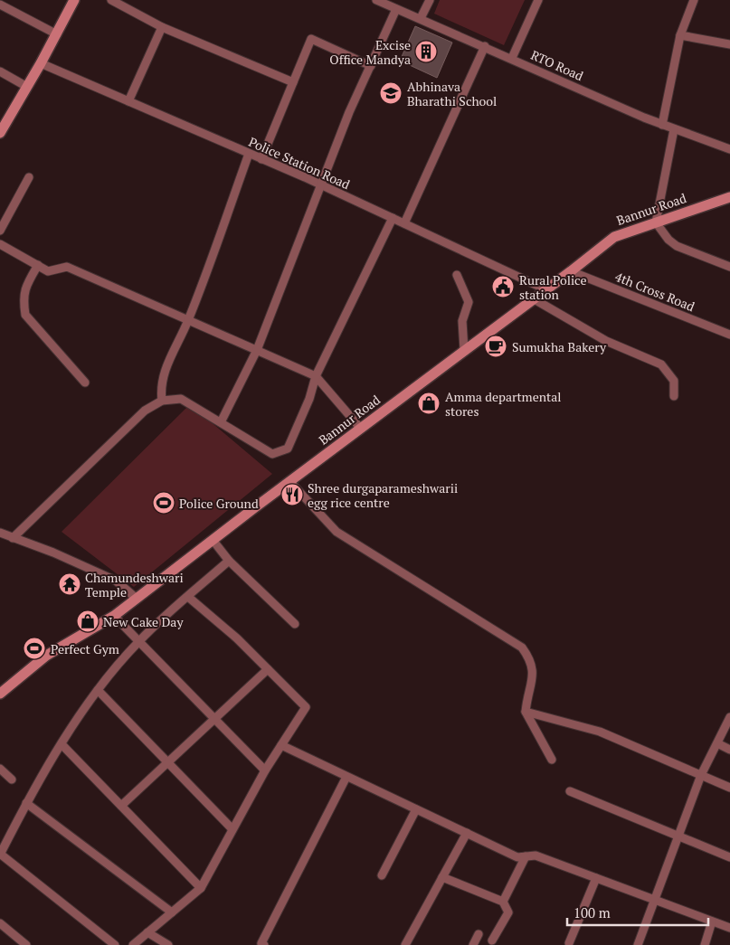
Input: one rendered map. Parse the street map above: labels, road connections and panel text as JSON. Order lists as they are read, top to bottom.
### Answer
{
  "streets": {
    "main road": ["Bannur Road"],
    "street": ["RTO Road", "Police Station Road", "4th Cross Road"]
  },
  "crossings": [
    ["Police Station Road", "Bannur Road"],
    ["Bannur Road", "4th Cross Road"]
  ],
  "places": {
    "building": ["Excise Office Mandya"],
    "school or university": ["Abhinava Bharathi School"],
    "public building": ["Rural Police station"],
    "cafe": ["Sumukha Bakery"],
    "shop": ["Amma departmental stores", "New Cake Day"],
    "restaurant": ["Shree durgaparameshwarii egg rice centre"],
    "sports": ["Police Ground", "Perfect Gym"],
    "temple": ["Chamundeshwari Temple"]
  },
  "scale_bar": "100 m"
}
